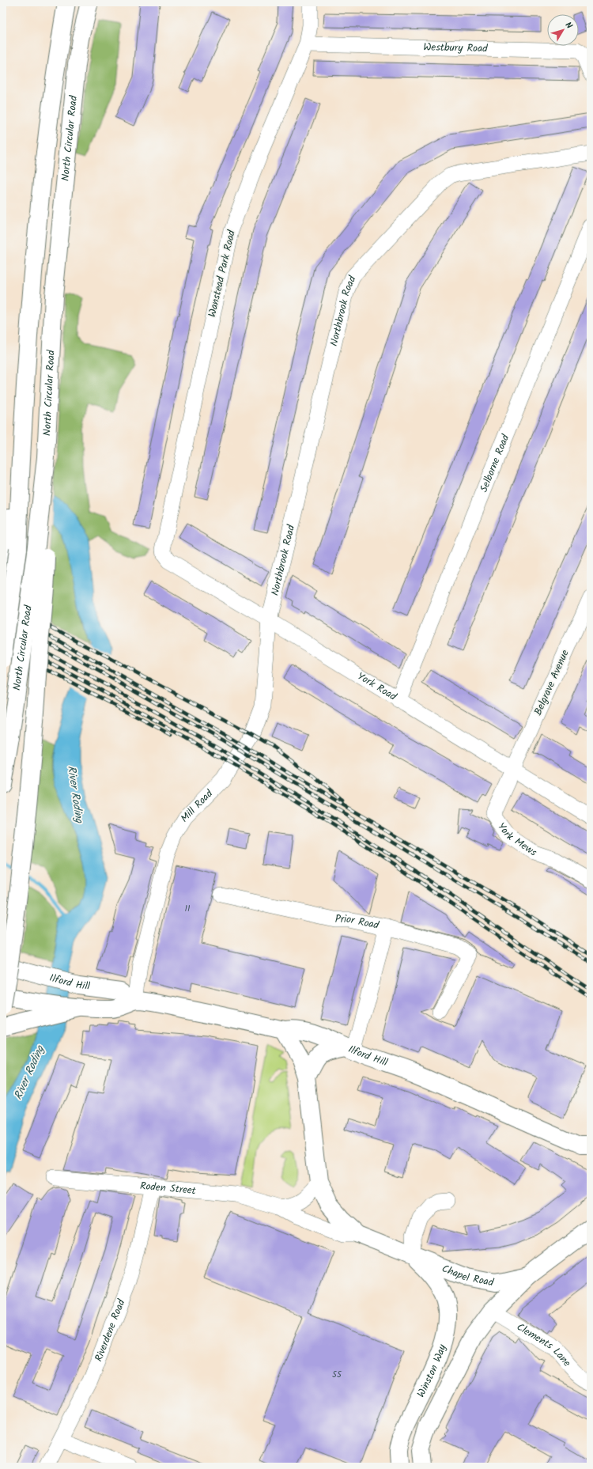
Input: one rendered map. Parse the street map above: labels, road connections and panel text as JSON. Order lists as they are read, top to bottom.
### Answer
{
  "streets": {
    "main road": [
      "North Circular Road",
      "Ilford Hill",
      "Chapel Road",
      "Winston Way"
    ],
    "street": [
      "Westbury Road",
      "Wanstead Park Road",
      "Northbrook Road",
      "Selborne Road",
      "Belgrave Avenue",
      "York Road",
      "Mill Road",
      "York Mews",
      "Prior Road",
      "Roden Street",
      "Riverdene Road",
      "Clements Lane"
    ]
  },
  "crossings": [
    ["Westbury Road", "Wanstead Park Road"],
    ["Wanstead Park Road", "York Road"],
    ["Northbrook Road", "York Road"],
    ["Northbrook Road", "Mill Road"],
    ["Selborne Road", "York Road"],
    ["Belgrave Avenue", "York Road"],
    ["Belgrave Avenue", "York Mews"],
    ["York Road", "Mill Road"],
    ["York Road", "York Mews"],
    ["Mill Road", "Ilford Hill"],
    ["Prior Road", "Ilford Hill"],
    ["Roden Street", "Riverdene Road"],
    ["Chapel Road", "Winston Way"],
    ["Clements Lane", "Winston Way"]
  ],
  "water": ["River Roding"],
  "house_numbers": ["11", "55"],
  "north": "top right"
}
